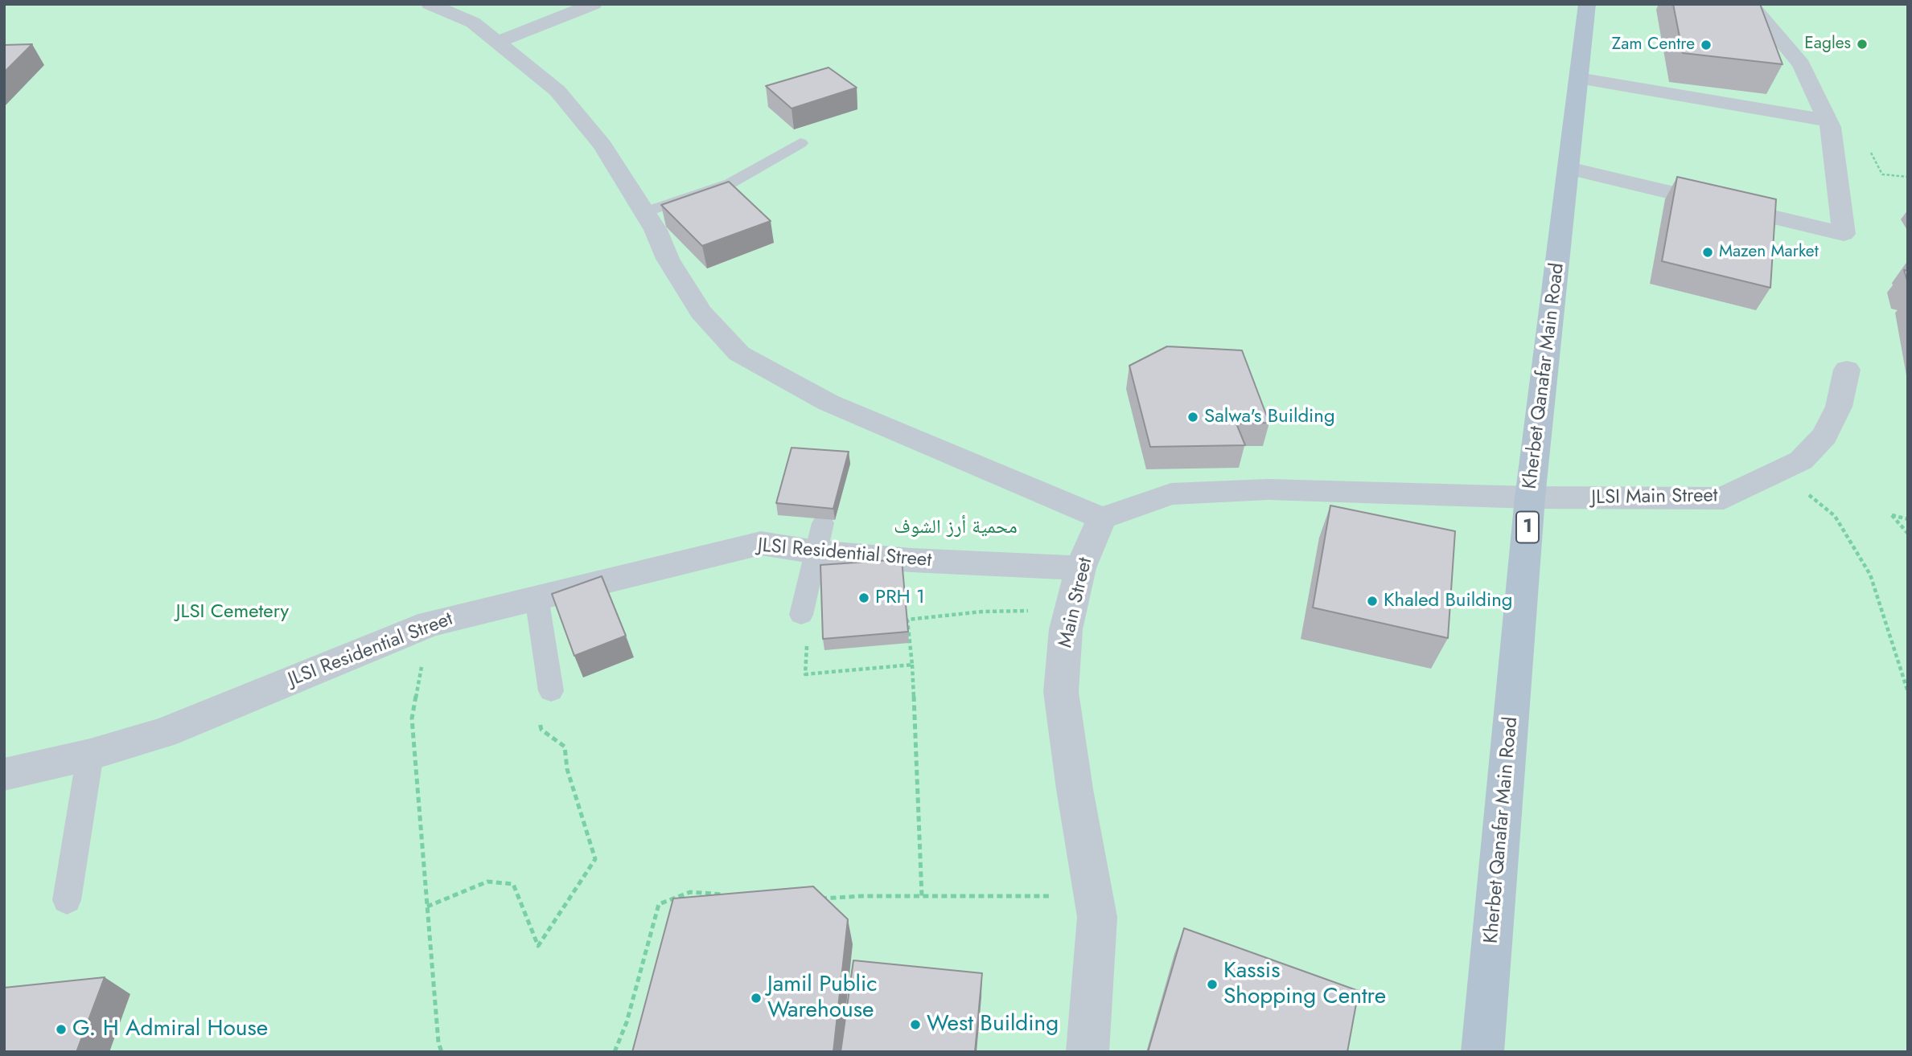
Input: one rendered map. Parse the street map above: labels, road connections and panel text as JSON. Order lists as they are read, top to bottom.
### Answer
{
  "streets": {
    "main road": ["Kherbet Qanafar Main Road", "1"],
    "street": ["JLSI Main Street", "JLSI Residential Street", "Main Street"]
  },
  "crossings": [
    ["Kherbet Qanafar Main Road", "JLSI Main Street"],
    ["JLSI Residential Street", "Main Street"]
  ],
  "parks": ["محمية أرز الشوف", "JLSI Cemetery"],
  "places": [
    "Eagles",
    "Zam Centre",
    "Mazen Market",
    "Salwa's Building",
    "PRH 1",
    "Khaled Building",
    "Kassis Shopping Centre",
    "Jamil Public Warehouse",
    "West Building",
    "G. H Admiral House"
  ]
}
